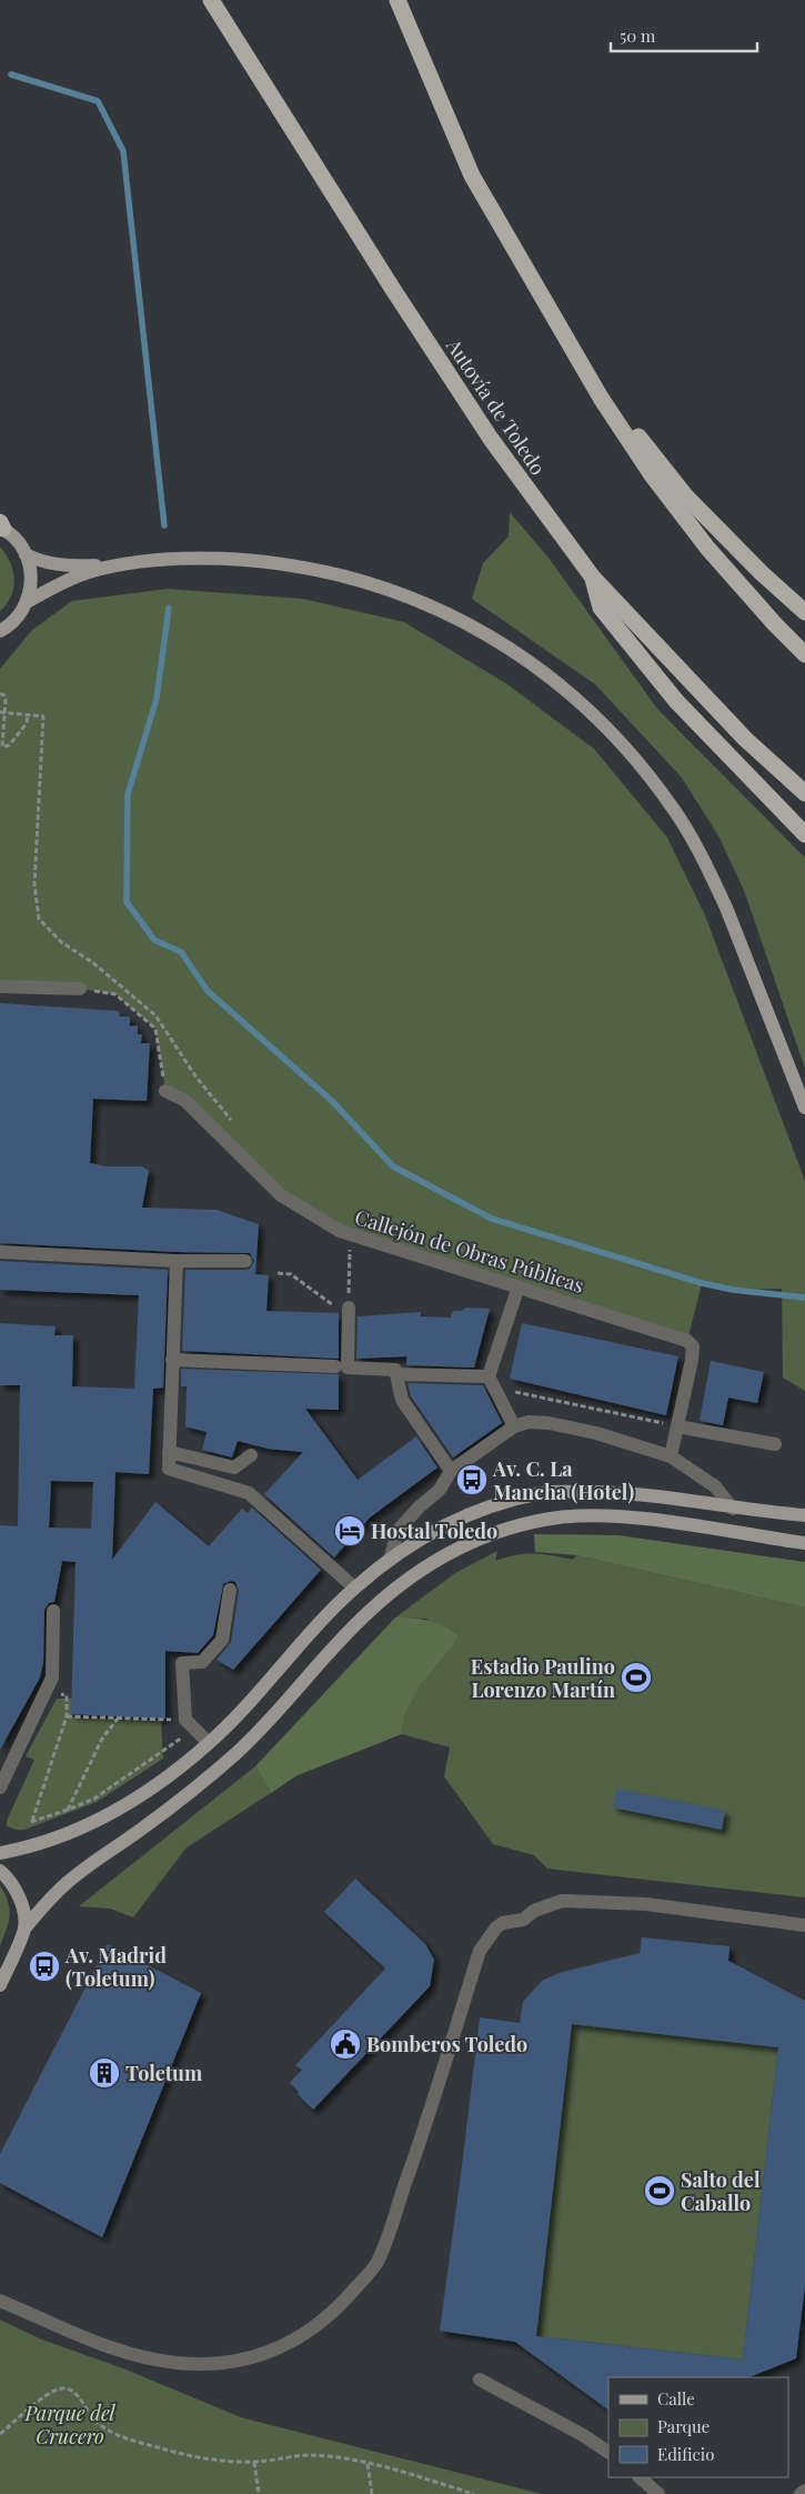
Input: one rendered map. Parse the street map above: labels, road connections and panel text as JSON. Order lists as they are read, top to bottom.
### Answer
{
  "streets": {
    "highway": ["Autovía de Toledo"],
    "street": ["Callejón de Obras Públicas"]
  },
  "parks": ["Parque del Crucero"],
  "places": {
    "bus stop": ["Av. C. La Mancha (Hotel)", "Av. Madrid (Toletum)"],
    "hotel": ["Hostal Toledo"],
    "sports": ["Estadio Paulino Lorenzo Martín", "Salto del Caballo"],
    "public building": ["Bomberos Toledo"],
    "building": ["Toletum"]
  },
  "legend": ["Calle", "Parque", "Edificio"],
  "scale_bar": "50 m"
}
